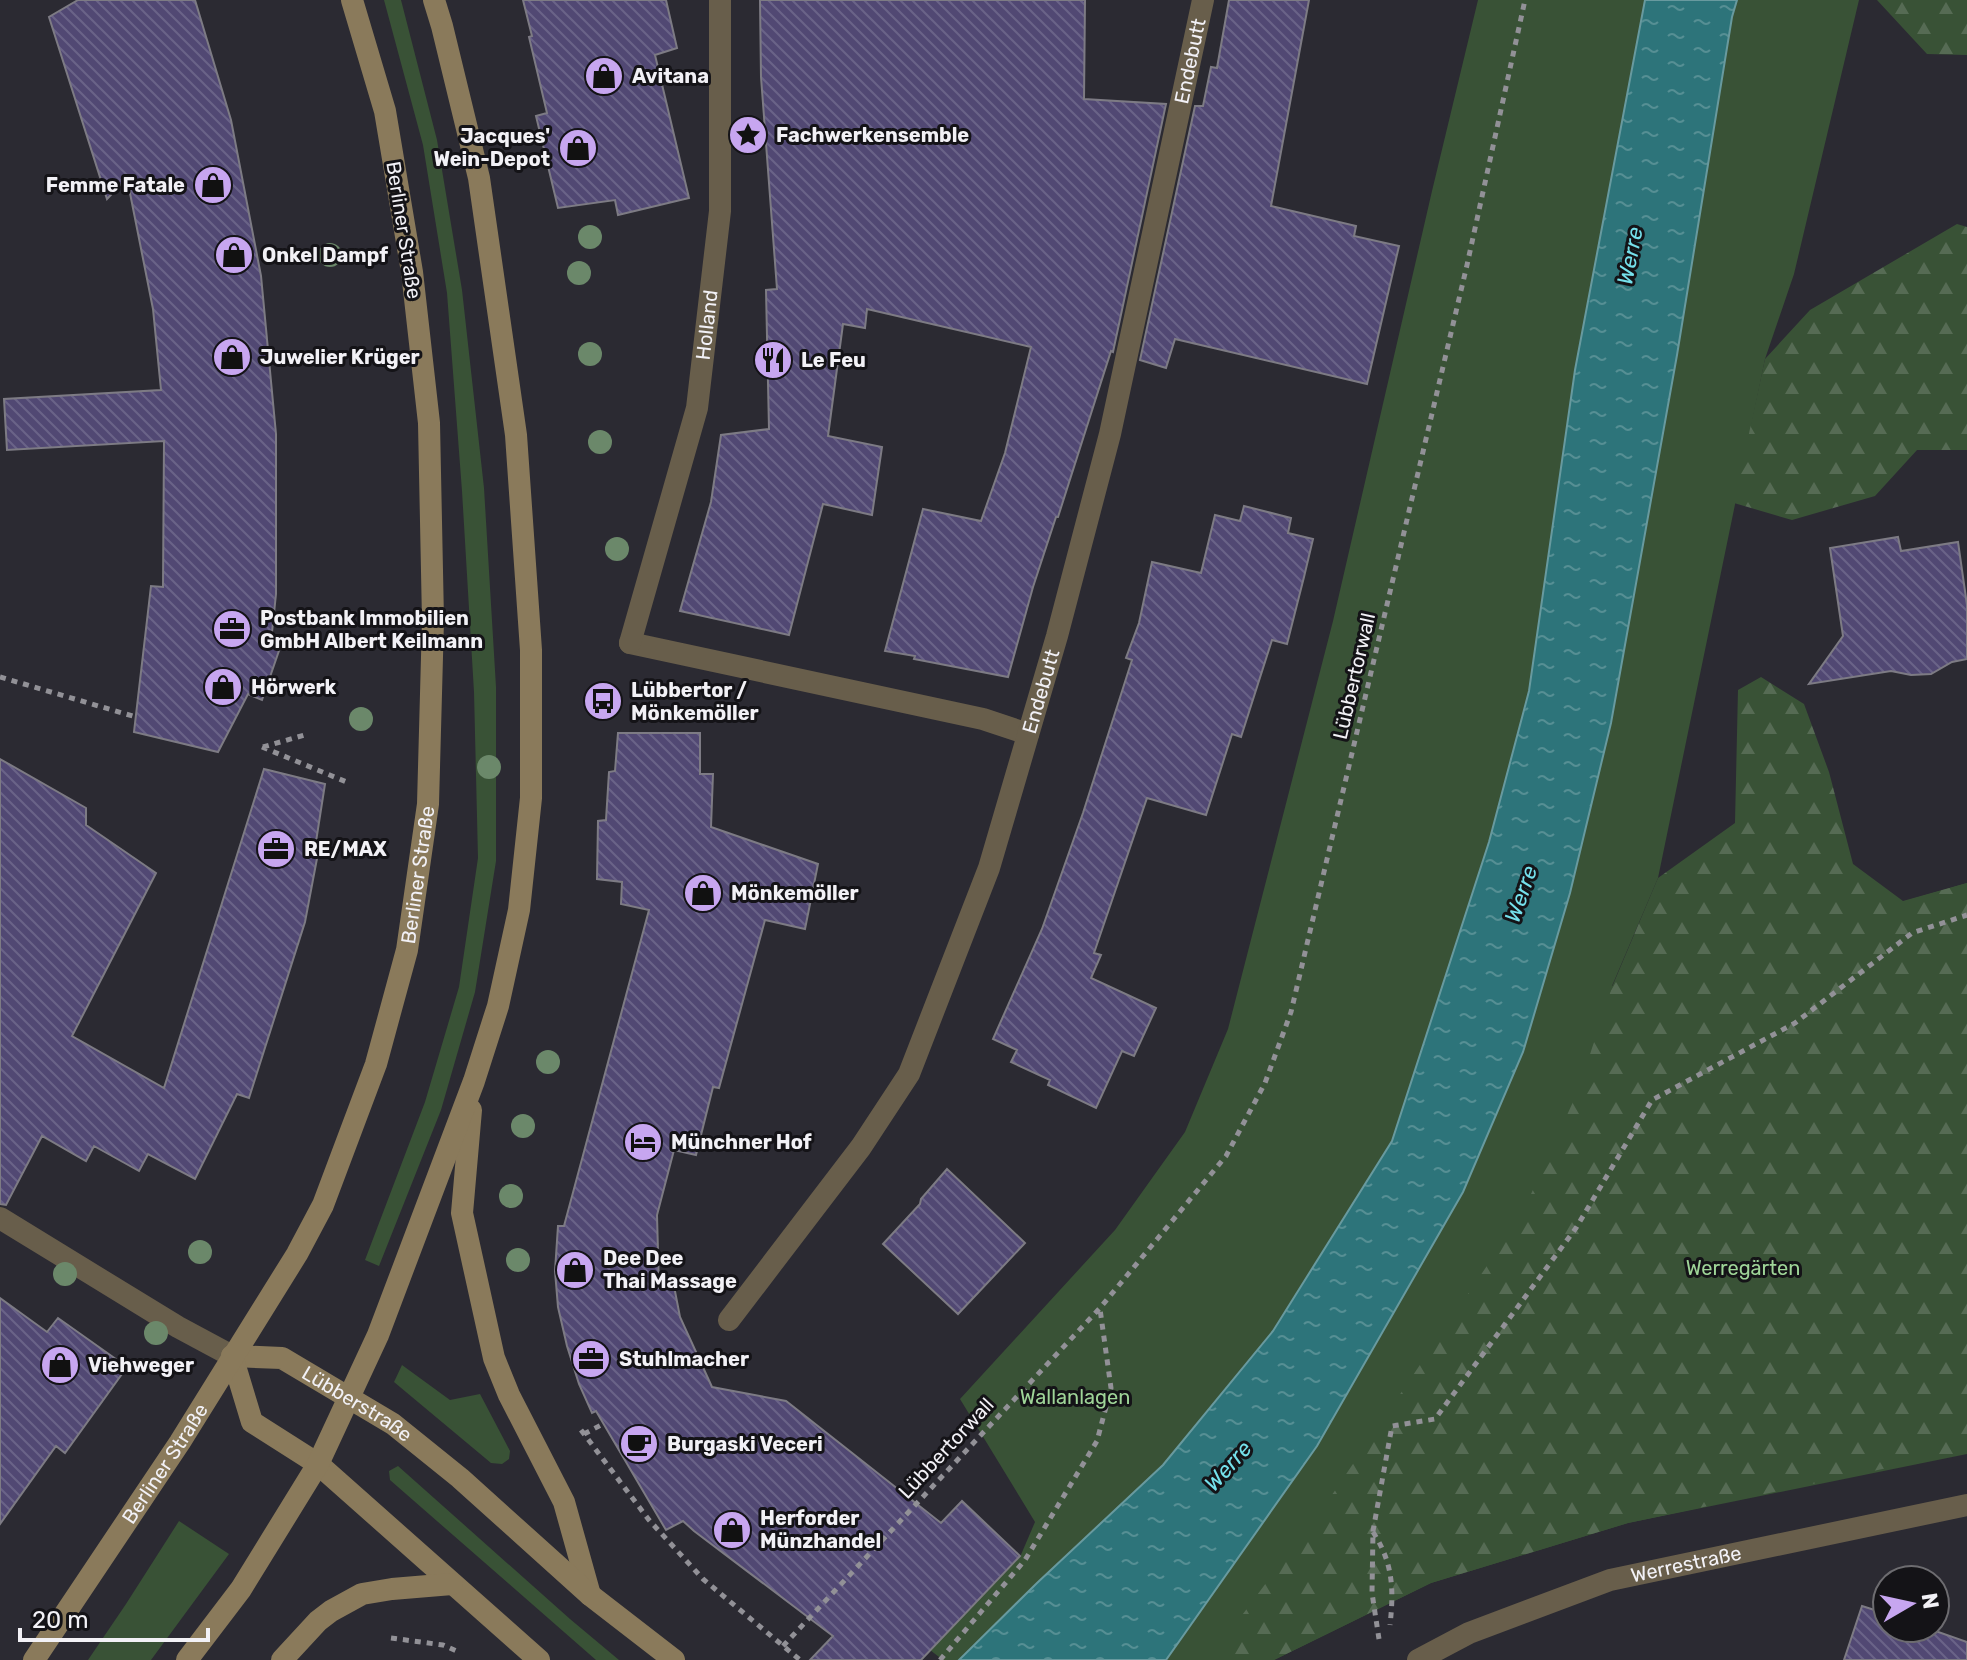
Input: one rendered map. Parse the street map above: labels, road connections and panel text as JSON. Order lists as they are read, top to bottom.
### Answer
{
  "streets": {
    "main road": ["Berliner Straße", "Lübberstraße"],
    "street": ["Endebutt", "Holland", "Werrestraße"],
    "path": ["Lübbertorwall"]
  },
  "crossings": [
    ["Endebutt", "Holland"],
    ["Berliner Straße", "Lübberstraße"]
  ],
  "water": ["Werre"],
  "parks": ["Werregärten", "Wallanlagen"],
  "places": {
    "shop": [
      "Avitana",
      "Jacques' Wein-Depot",
      "Femme Fatale",
      "Onkel Dampf",
      "Juwelier Krüger",
      "Hörwerk",
      "Mönkemöller",
      "Dee Dee Thai Massage",
      "Viehweger",
      "Herforder Münzhandel"
    ],
    "place": ["Fachwerkensemble"],
    "restaurant": ["Le Feu"],
    "office": ["Postbank Immobilien GmbH Albert Keilmann", "RE/MAX", "Stuhlmacher"],
    "bus stop": ["Lübbertor / Mönkemöller"],
    "hotel": ["Münchner Hof"],
    "cafe": ["Burgaski Veceri"]
  },
  "scale_bar": "20 m",
  "north": "right"
}
